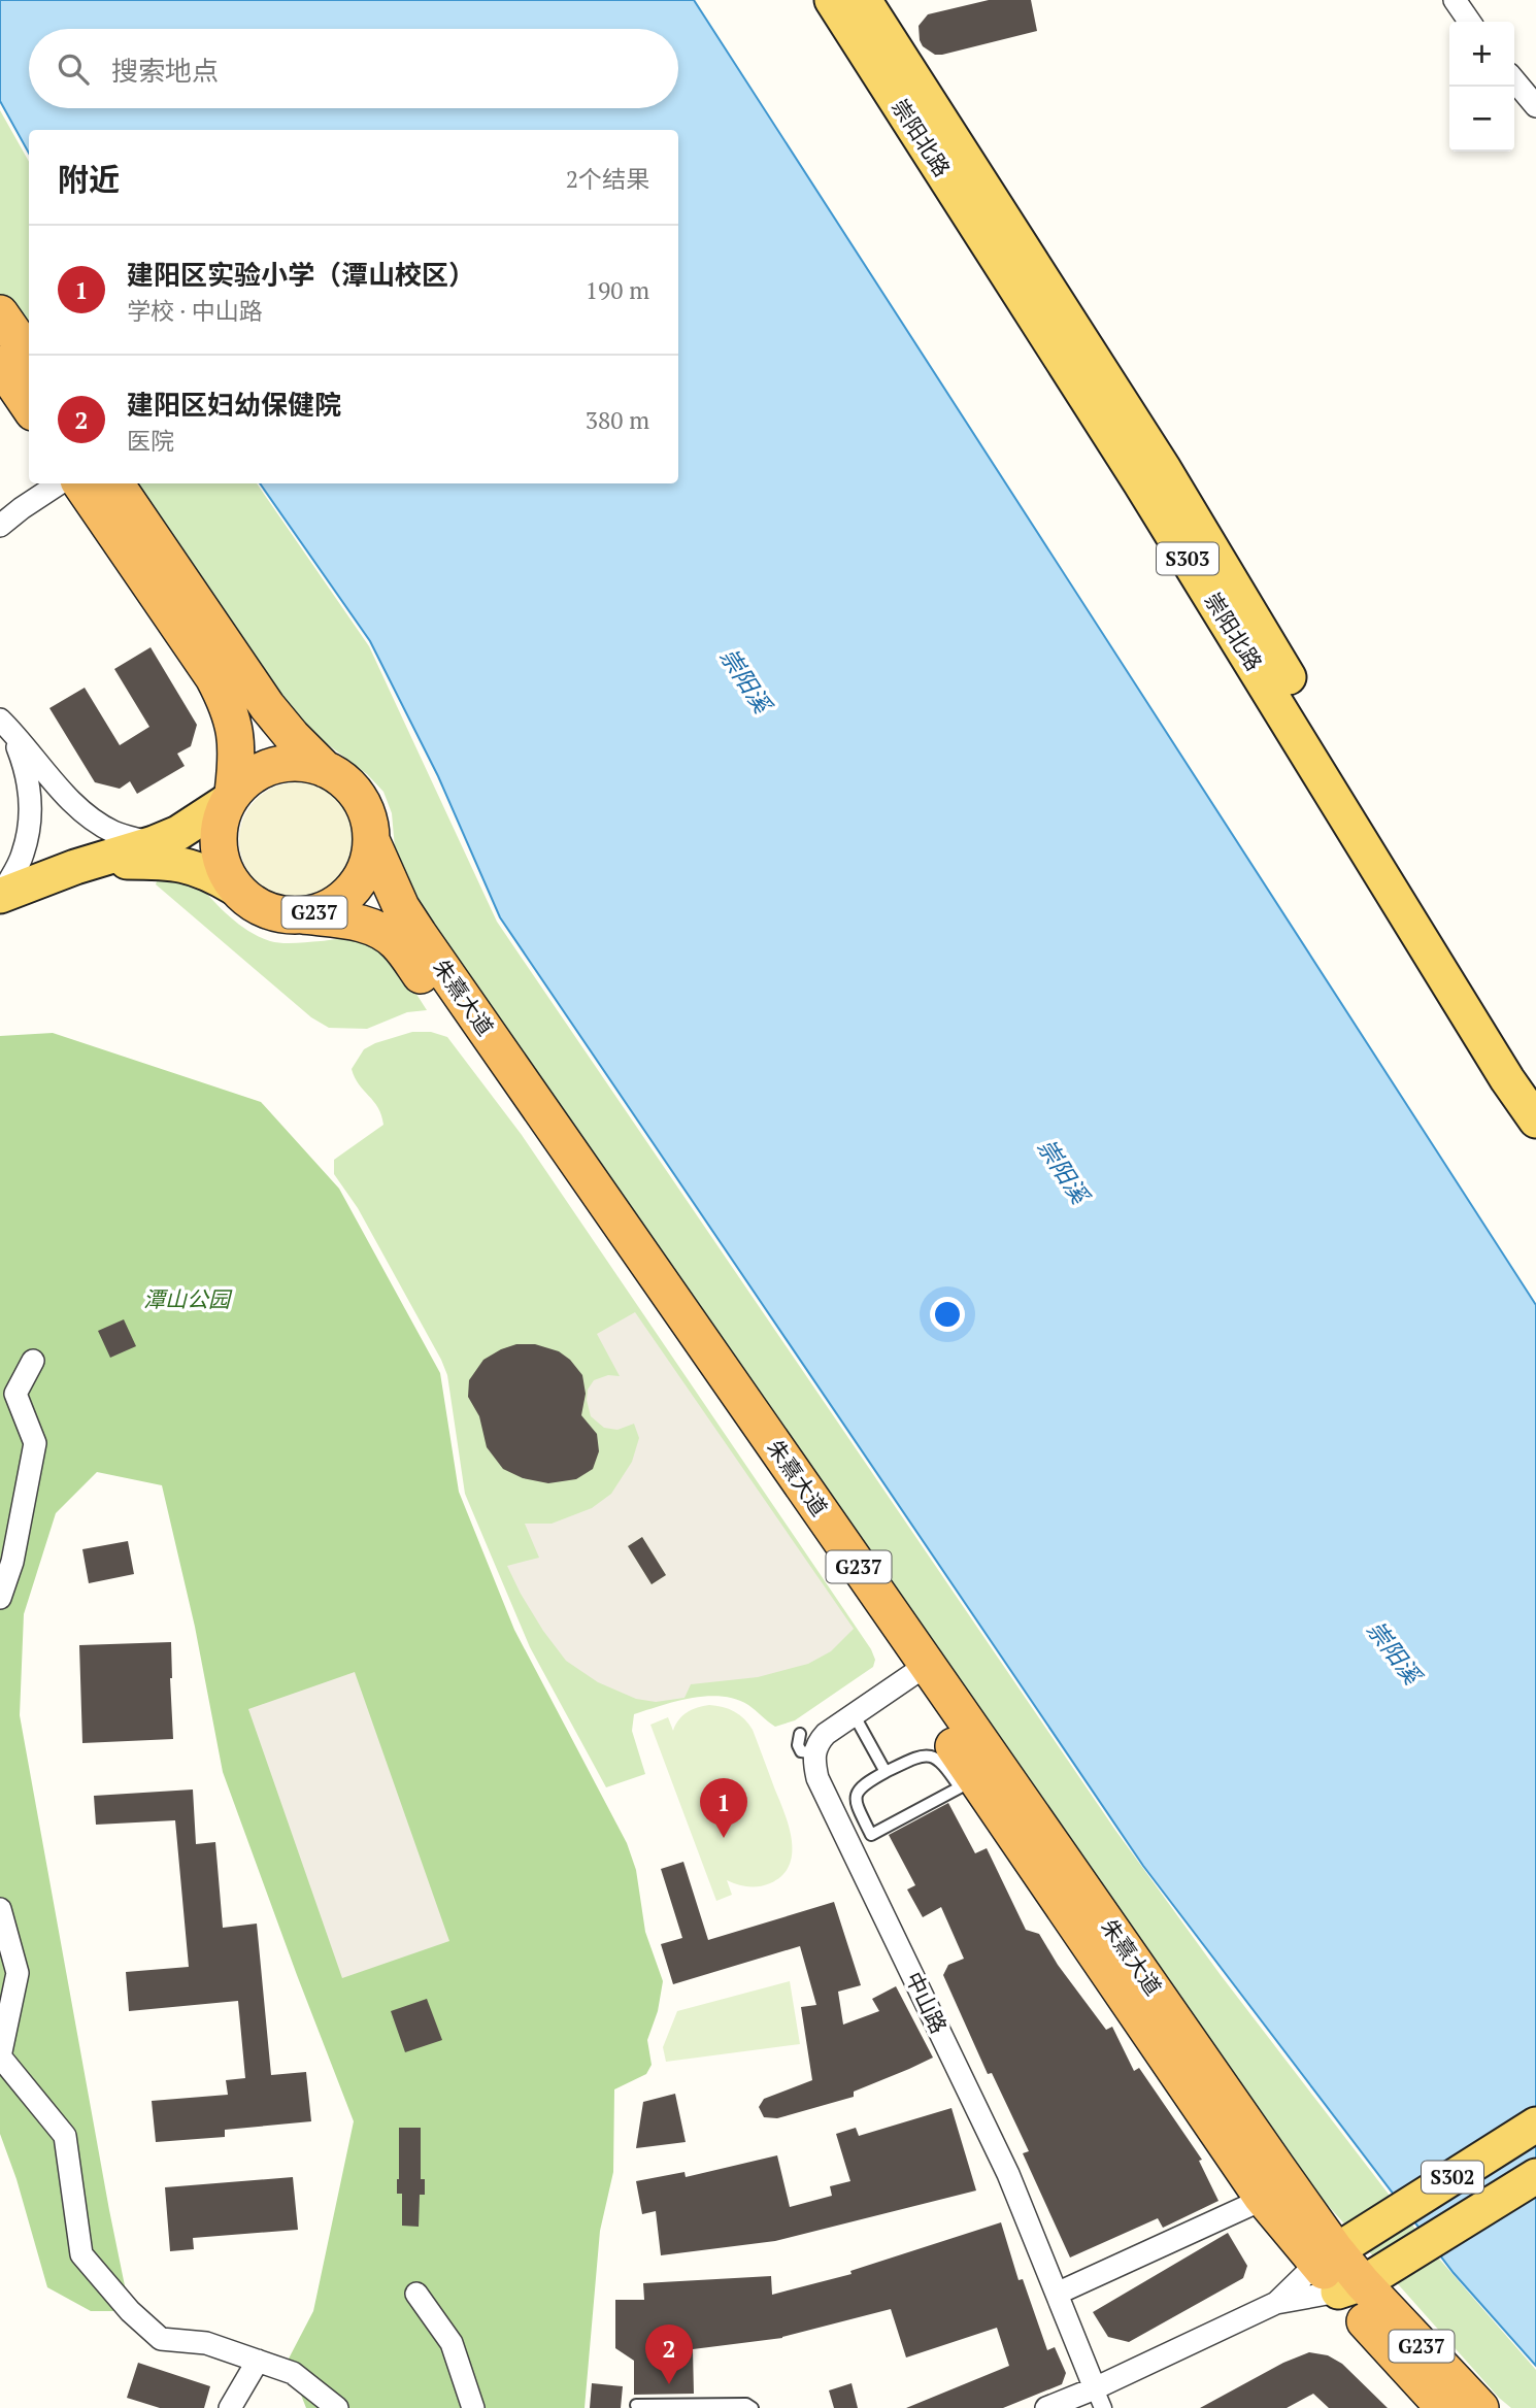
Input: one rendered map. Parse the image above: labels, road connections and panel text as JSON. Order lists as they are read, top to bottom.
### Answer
{
  "streets": {
    "highway": ["G237", "朱熹大道"],
    "main road": ["崇阳北路", "S303", "S302"],
    "street": ["中山路"]
  },
  "crossings": [
    ["G237", "朱熹大道"],
    ["G237", "S302"],
    ["朱熹大道", "中山路"],
    ["朱熹大道", "S302"]
  ],
  "water": ["崇阳溪"],
  "parks": ["潭山公园"],
  "page": {
    "map_buttons": ["+", "−"],
    "search": "搜索地点",
    "heading": ["附近", "2个结果"],
    "list": [
      {
        "mark": "1",
        "name": "建阳区实验小学（潭山校区）",
        "note": "学校 · 中山路",
        "value": "190 m"
      },
      {
        "mark": "2",
        "name": "建阳区妇幼保健院",
        "note": "医院",
        "value": "380 m"
      }
    ],
    "pins": ["1", "2"]
  }
}
